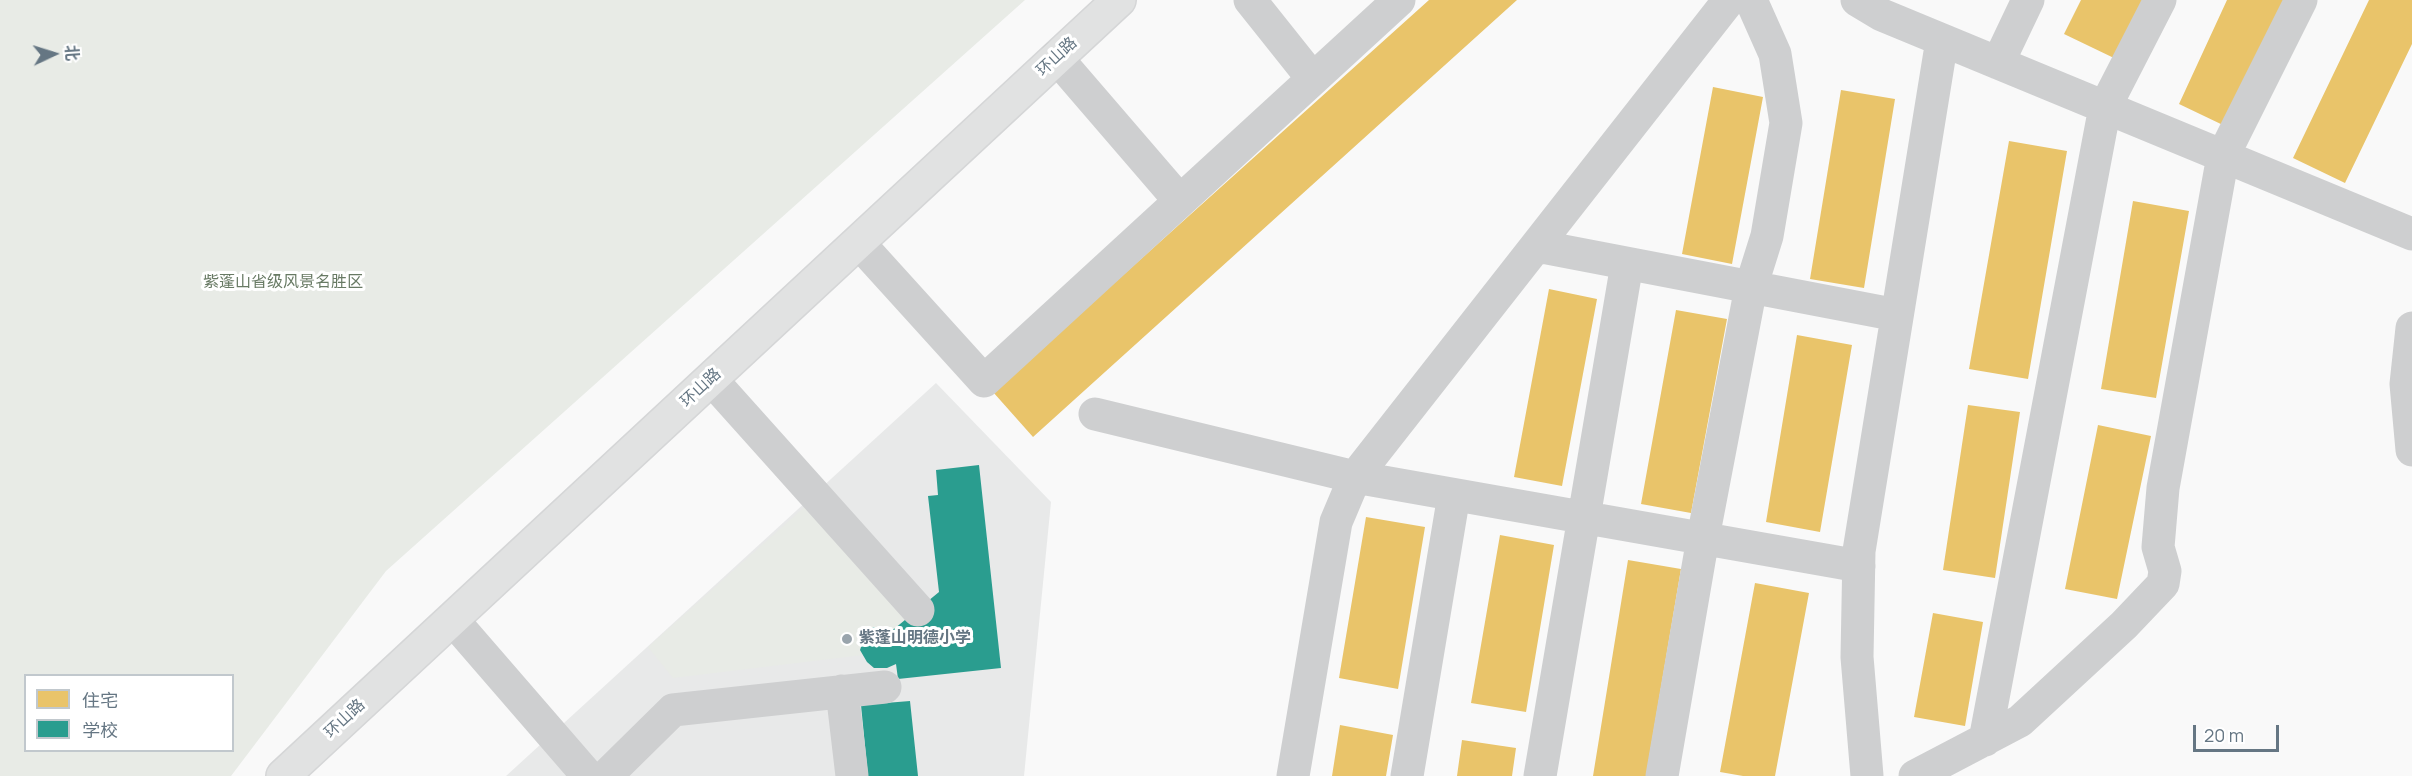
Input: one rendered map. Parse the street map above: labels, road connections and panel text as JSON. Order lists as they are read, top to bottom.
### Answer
{
  "streets": {
    "main road": ["环山路"]
  },
  "parks": ["紫蓬山省级风景名胜区"],
  "places": ["紫蓬山明德小学"],
  "legend": ["住宅", "学校"],
  "scale_bar": "20 m",
  "north": "right"
}
